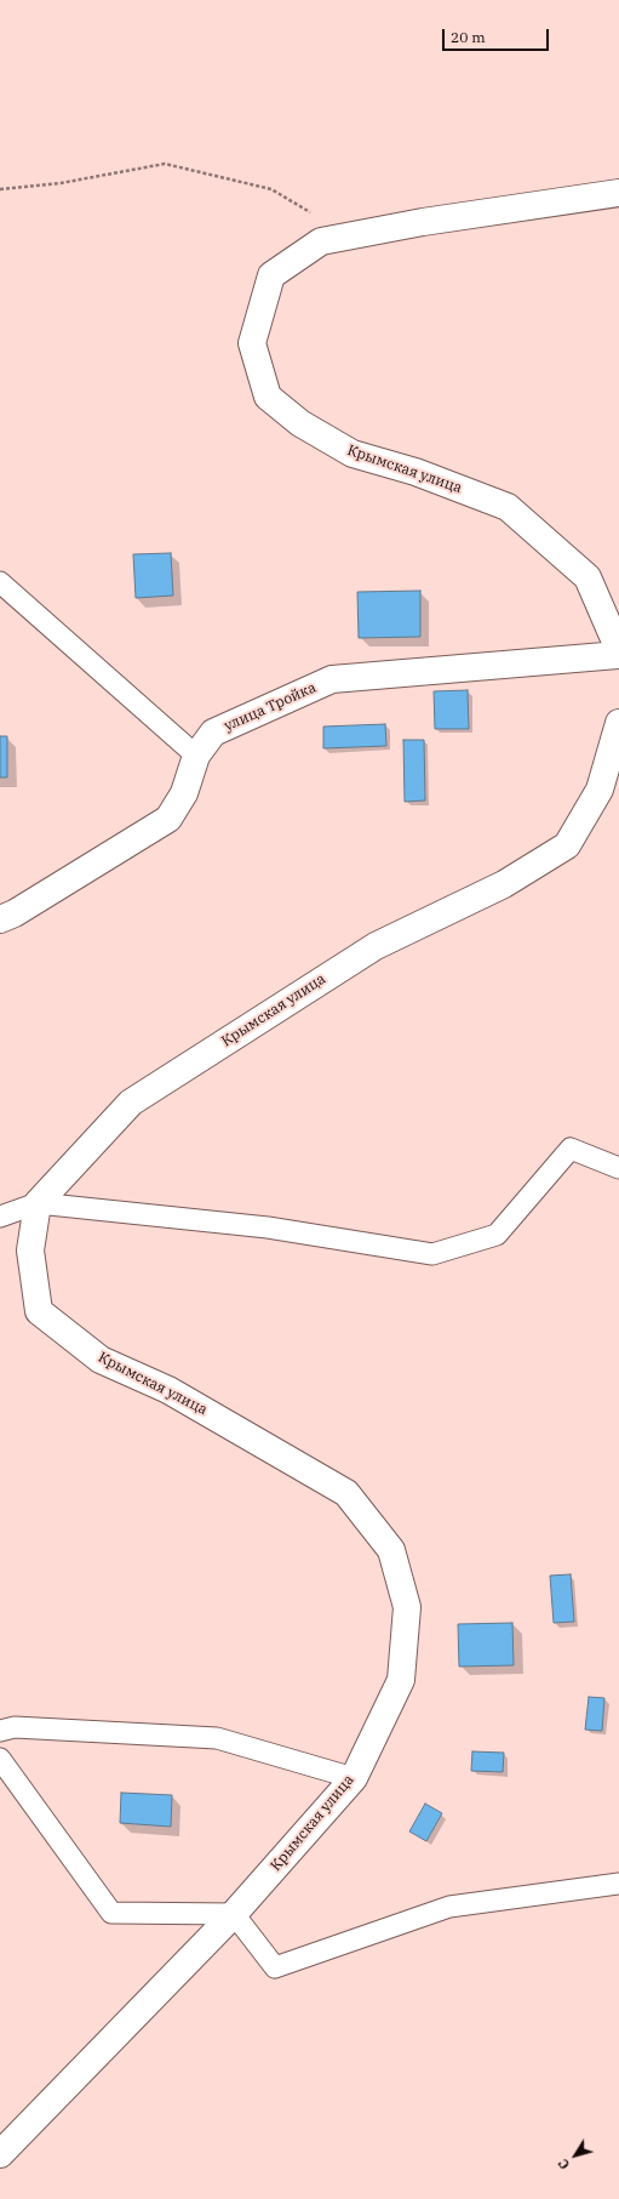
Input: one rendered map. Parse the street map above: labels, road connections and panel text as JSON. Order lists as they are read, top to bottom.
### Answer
{
  "streets": {
    "street": ["Крымская улица", "улица Тройка"]
  },
  "scale_bar": "20 m",
  "north": "bottom left"
}
